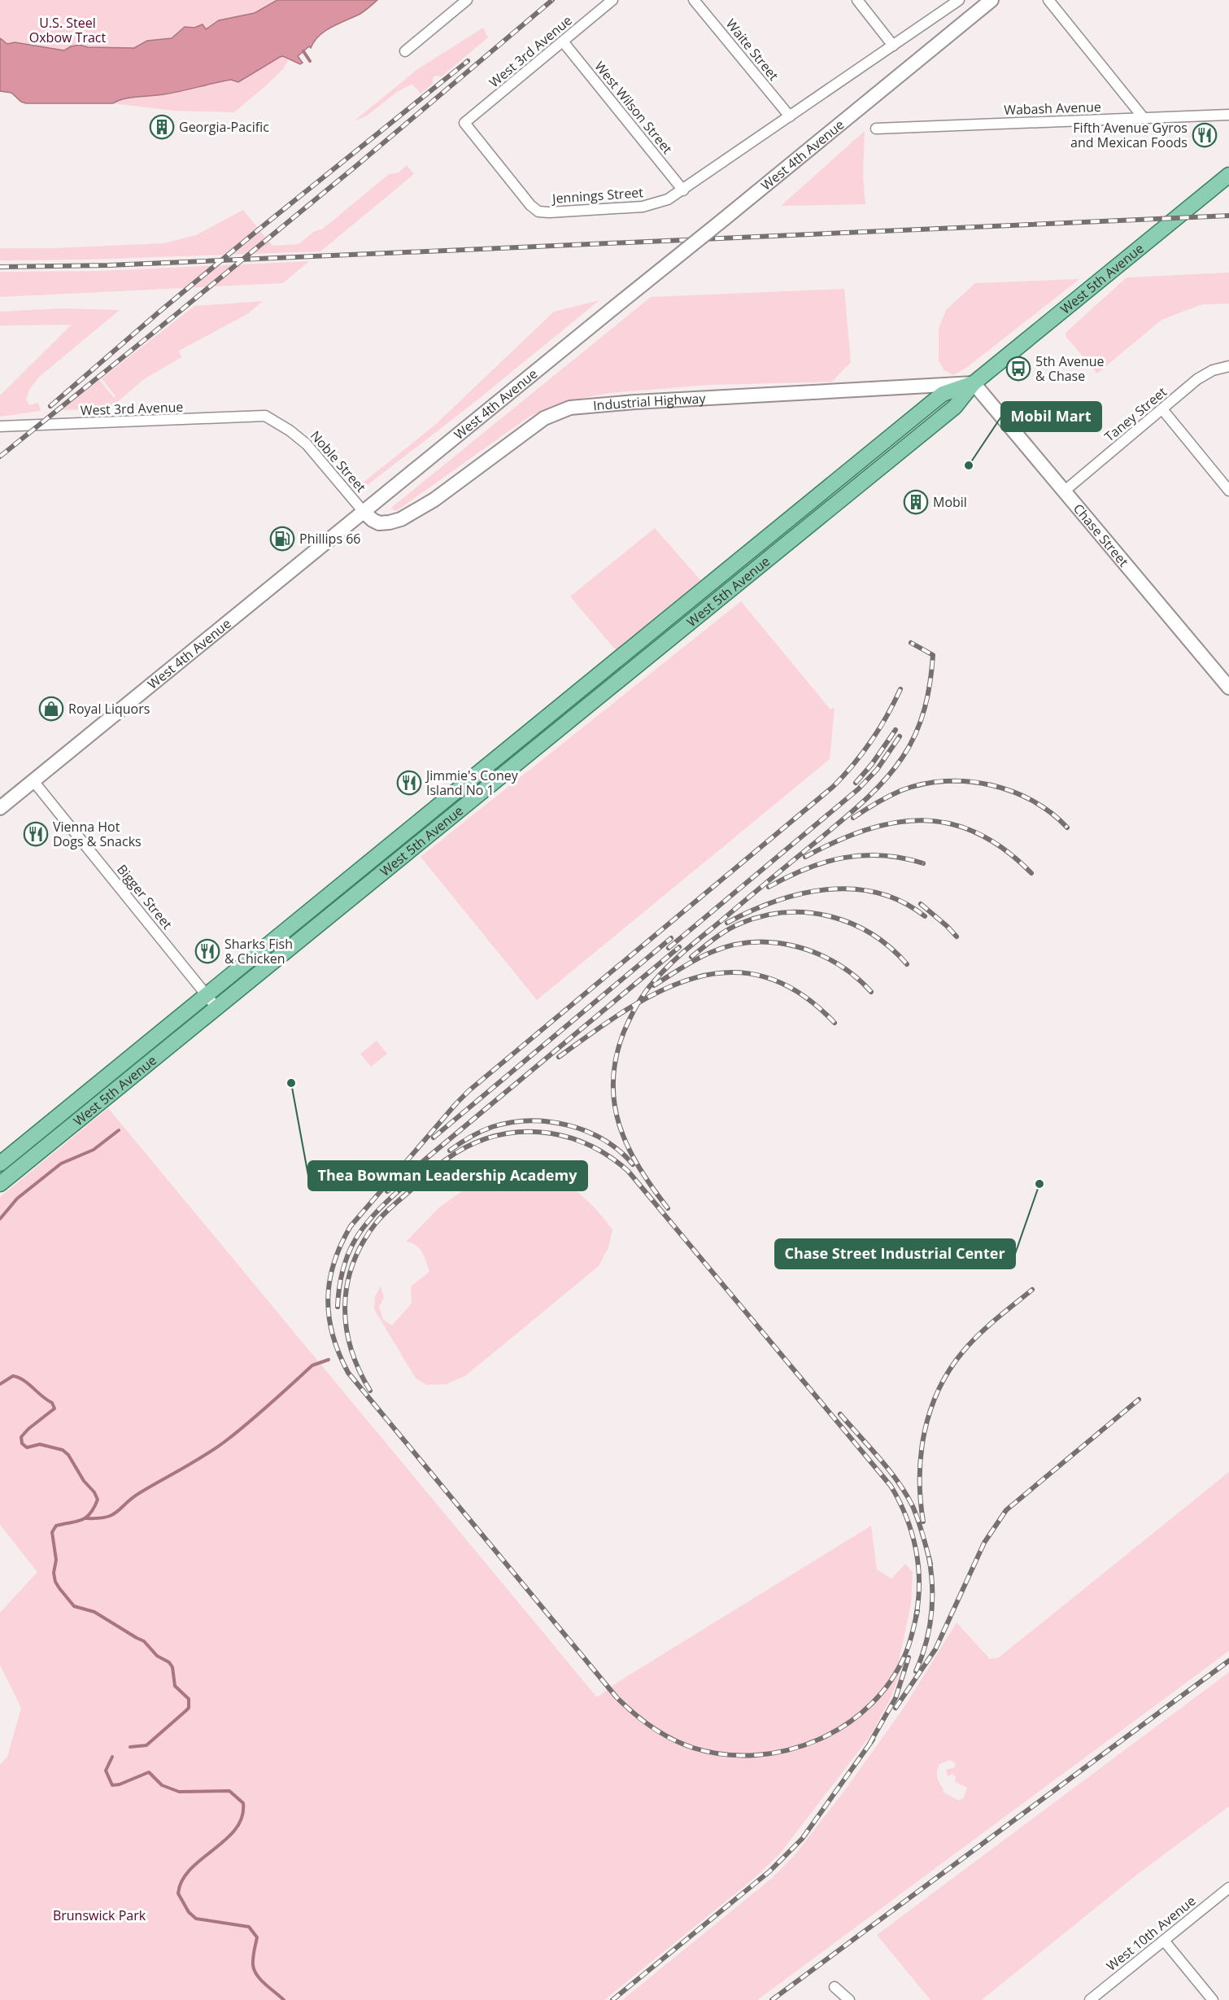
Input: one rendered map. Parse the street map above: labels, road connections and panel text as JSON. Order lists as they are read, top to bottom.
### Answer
{
  "streets": {
    "main road": [
      "West 4th Avenue",
      "West 5th Avenue",
      "Industrial Highway",
      "Chase Street"
    ],
    "street": [
      "Waite Street",
      "West 3rd Avenue",
      "West Wilson Street",
      "Wabash Avenue",
      "Jennings Street",
      "Taney Street",
      "Noble Street",
      "Bigger Street",
      "West 10th Avenue"
    ]
  },
  "crossings": [
    ["West 3rd Avenue", "West Wilson Street"],
    ["West 3rd Avenue", "Jennings Street"],
    ["West 3rd Avenue", "Noble Street"],
    ["West Wilson Street", "Jennings Street"],
    ["West 4th Avenue", "Industrial Highway"],
    ["West 4th Avenue", "Noble Street"],
    ["West 4th Avenue", "Bigger Street"],
    ["West 5th Avenue", "Industrial Highway"],
    ["West 5th Avenue", "Chase Street"],
    ["West 5th Avenue", "Bigger Street"],
    ["Industrial Highway", "Noble Street"],
    ["Industrial Highway", "Chase Street"],
    ["Taney Street", "Chase Street"]
  ],
  "parks": ["U.S. Steel Oxbow Tract", "Brunswick Park"],
  "places": {
    "building": ["Georgia-Pacific", "Mobil"],
    "restaurant": [
      "Fifth Avenue Gyros and Mexican Foods",
      "Jimmie's Coney Island No 1",
      "Vienna Hot Dogs & Snacks",
      "Sharks Fish & Chicken"
    ],
    "bus stop": ["5th Avenue & Chase"],
    "other": ["Mobil Mart", "Thea Bowman Leadership Academy", "Chase Street Industrial Center"],
    "fuel station": ["Phillips 66"],
    "shop": ["Royal Liquors"]
  }
}
